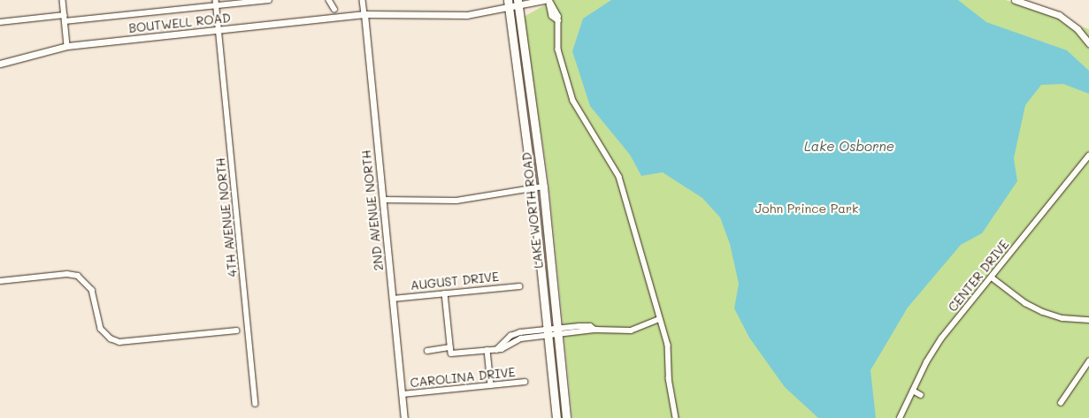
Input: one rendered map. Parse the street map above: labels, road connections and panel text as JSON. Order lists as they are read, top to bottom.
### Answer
{
  "streets": {
    "main road": ["LAKE WORTH ROAD"],
    "street": [
      "BOUTWELL ROAD",
      "2ND AVENUE NORTH",
      "4TH AVENUE NORTH",
      "CENTER DRIVE",
      "AUGUST DRIVE",
      "CAROLINA DRIVE"
    ]
  },
  "crossings": [
    ["BOUTWELL ROAD", "2ND AVENUE NORTH"],
    ["BOUTWELL ROAD", "LAKE WORTH ROAD"],
    ["BOUTWELL ROAD", "4TH AVENUE NORTH"],
    ["2ND AVENUE NORTH", "AUGUST DRIVE"],
    ["2ND AVENUE NORTH", "CAROLINA DRIVE"]
  ],
  "water": ["Lake Osborne"],
  "parks": ["John Prince Park"]
}
